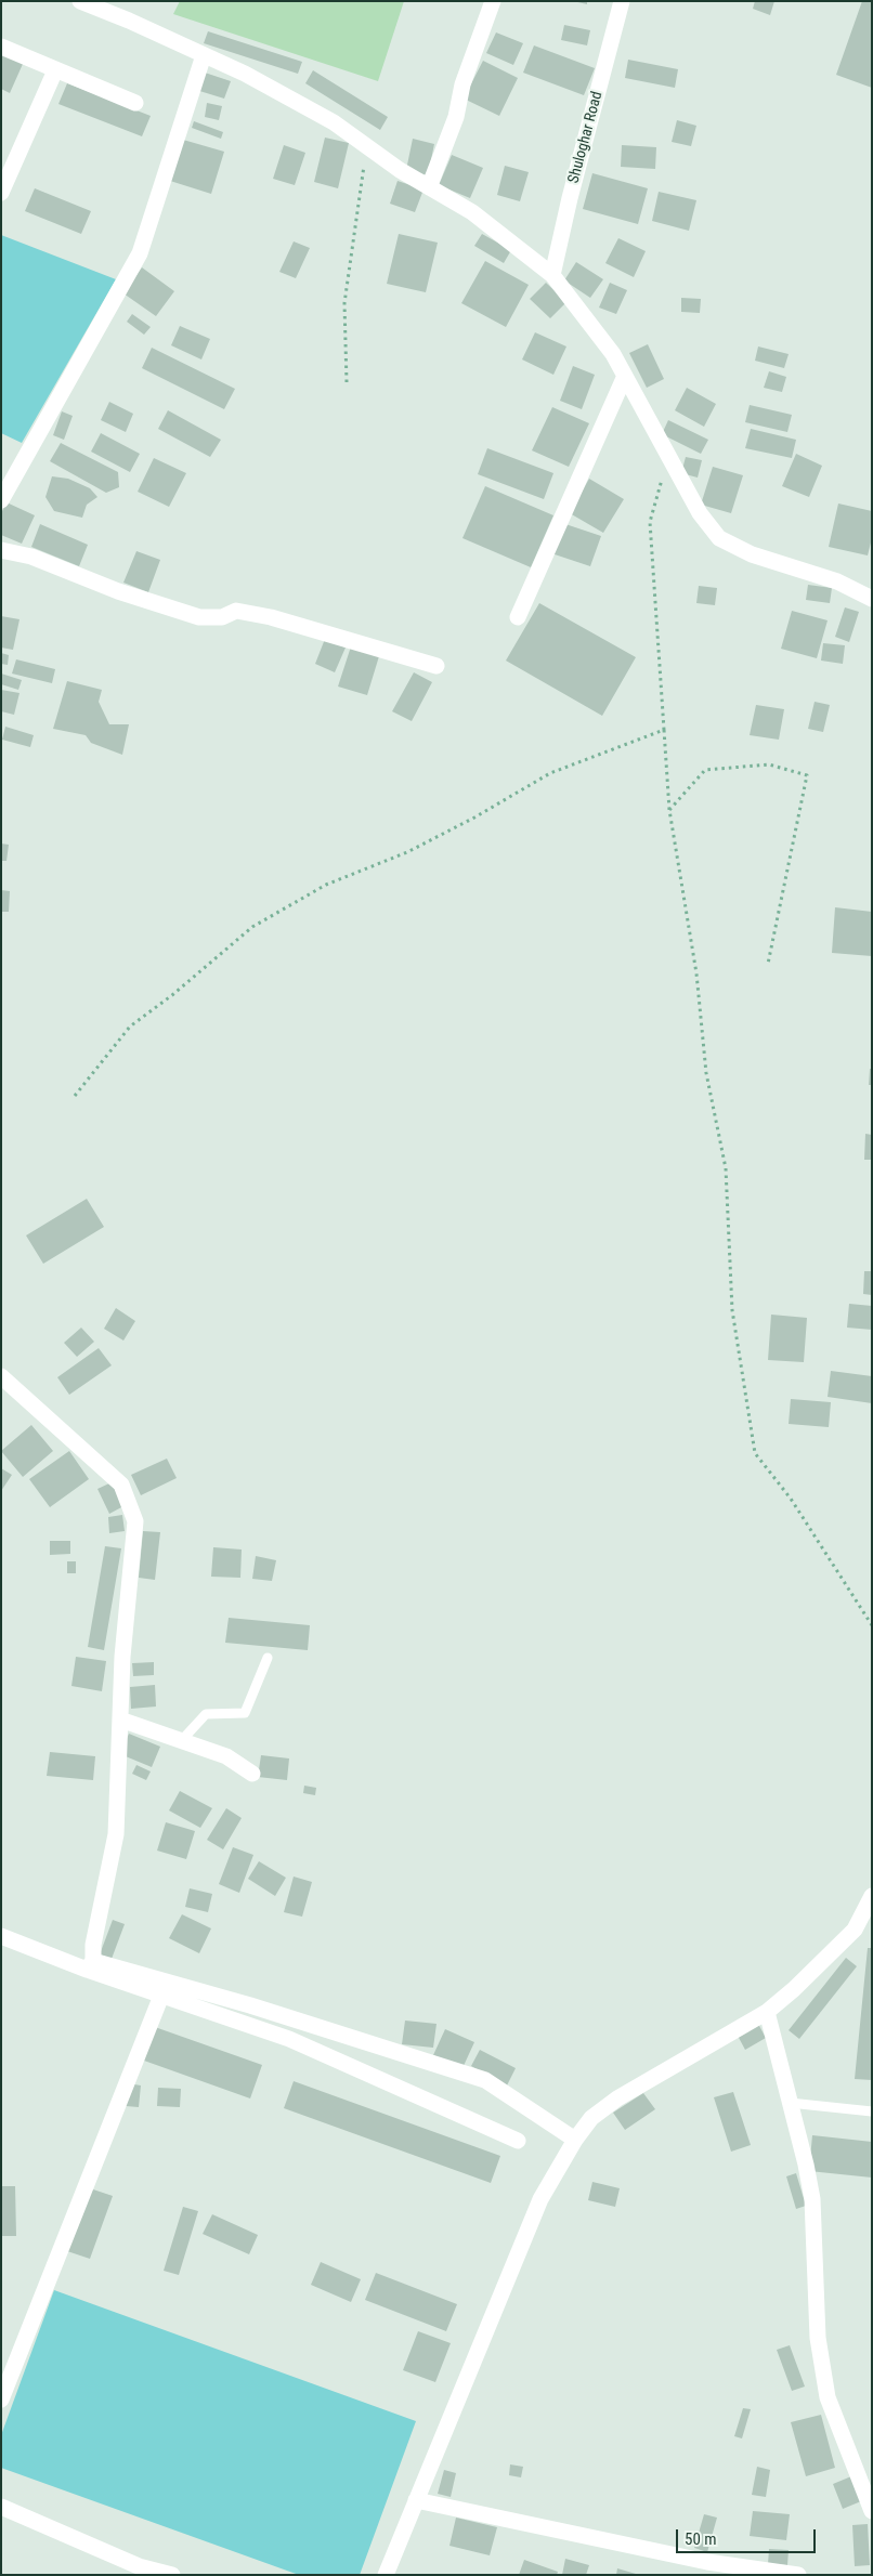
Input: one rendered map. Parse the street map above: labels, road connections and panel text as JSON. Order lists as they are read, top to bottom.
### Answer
{
  "streets": {
    "street": ["Shuloghar Road"]
  },
  "scale_bar": "50 m"
}
